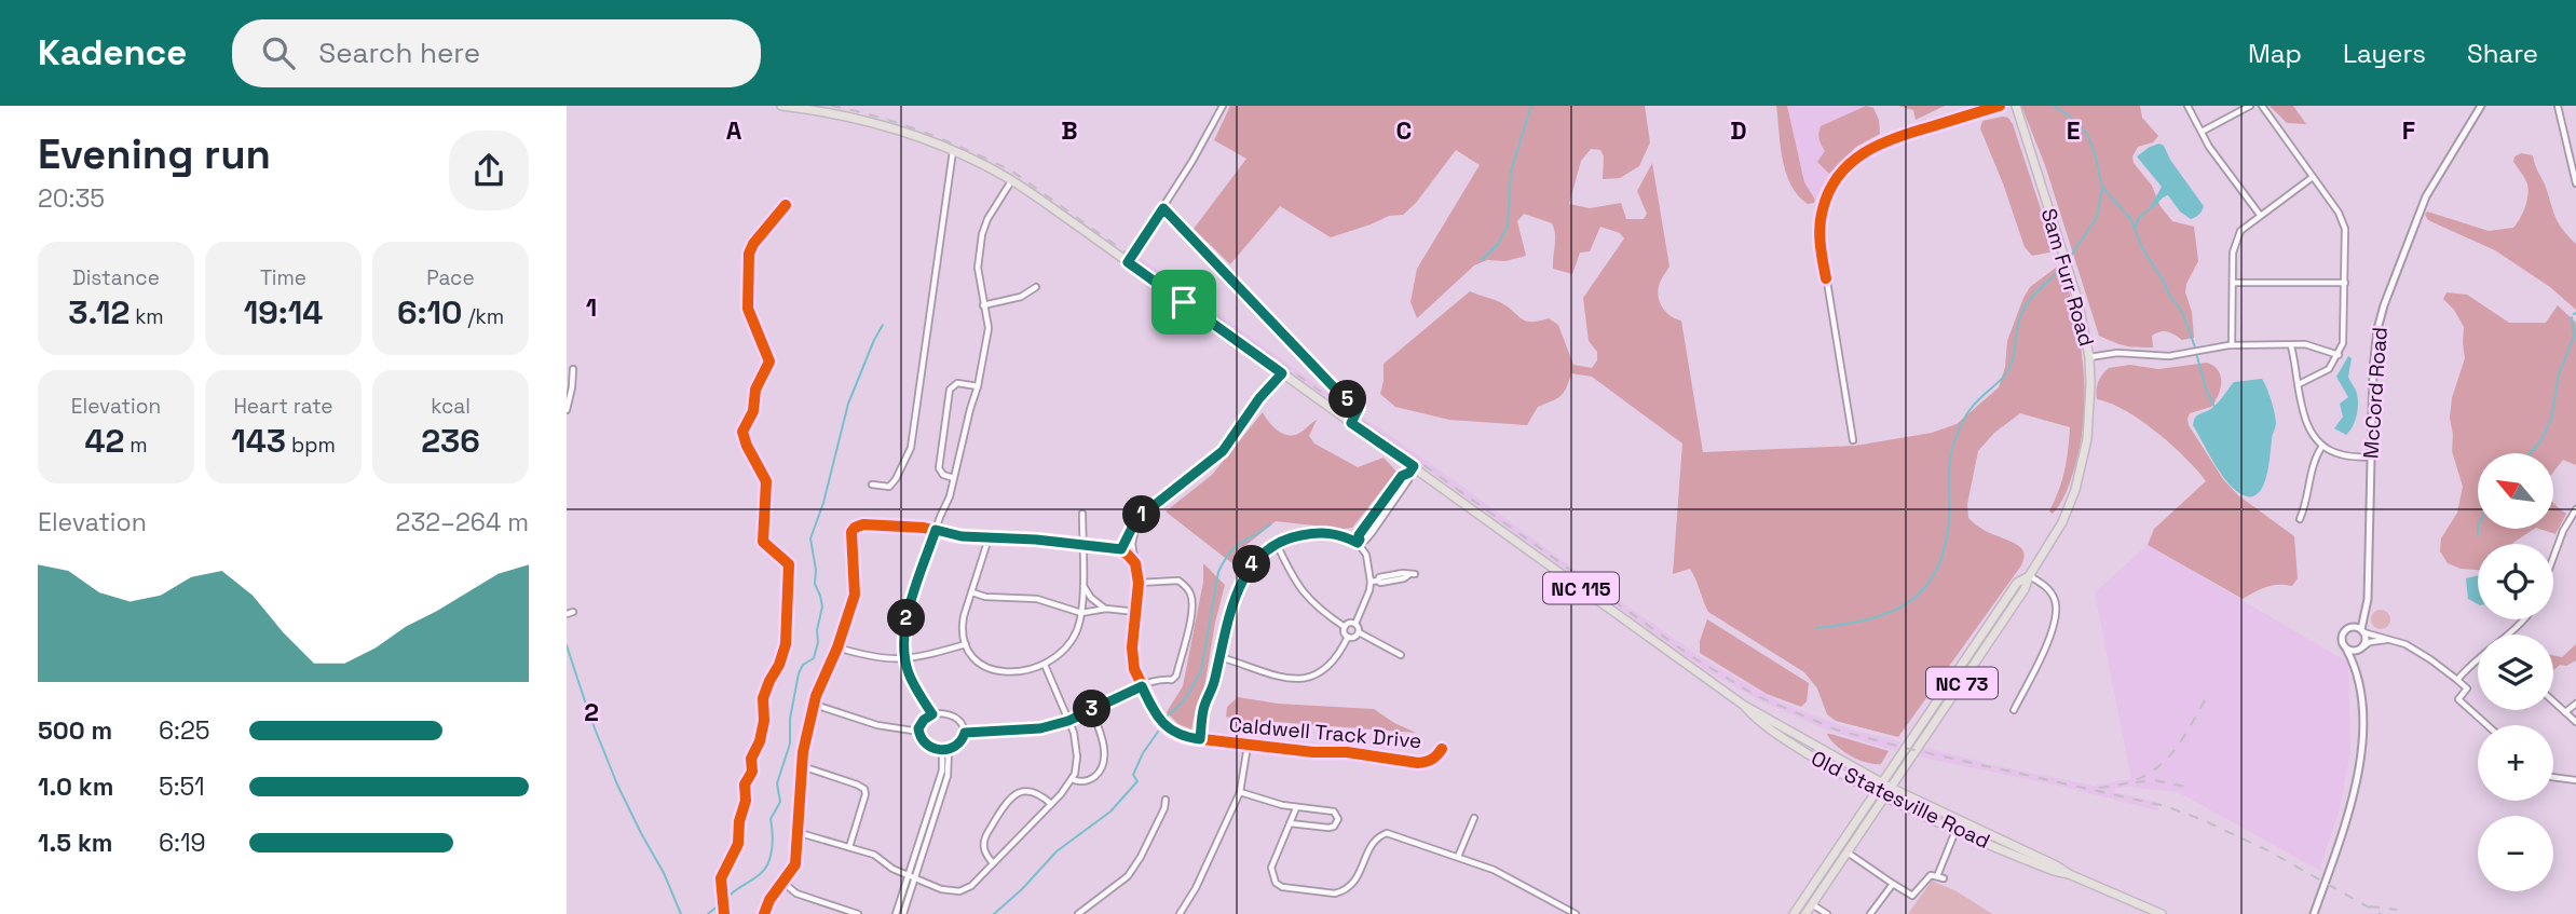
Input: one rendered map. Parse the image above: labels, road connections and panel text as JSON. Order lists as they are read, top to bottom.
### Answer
{
  "streets": {
    "main road": [
      "Sam Furr Road",
      "NC 115",
      "NC 73",
      "Old Statesville Road"
    ],
    "street": ["McCord Road", "Caldwell Track Drive"]
  },
  "crossings": [
    ["Sam Furr Road", "Old Statesville Road"]
  ],
  "north": "top left",
  "page": {
    "header": "Kadence",
    "search": "Search here",
    "nav": ["Map", "Layers", "Share"],
    "heading": ["Evening run", "20:35"],
    "stats": [
      ["Distance", "3.12 km"],
      ["Time", "19:14"],
      ["Pace", "6:10 /km"],
      ["Elevation", "42 m"],
      ["Heart rate", "143 bpm"],
      ["kcal", "236"]
    ],
    "pins": [
      "5",
      "1",
      "4",
      "2",
      "3"
    ],
    "map_buttons": ["+", "−"],
    "chart": ["Elevation", "232–264 m"],
    "list": [
      {
        "name": "500 m",
        "note": "6:25"
      },
      {
        "name": "1.0 km",
        "note": "5:51"
      },
      {
        "name": "1.5 km",
        "note": "6:19"
      }
    ]
  },
  "grid": {
    "columns": [
      "A",
      "B",
      "C",
      "D",
      "E",
      "F"
    ],
    "rows": ["1", "2"]
  }
}
